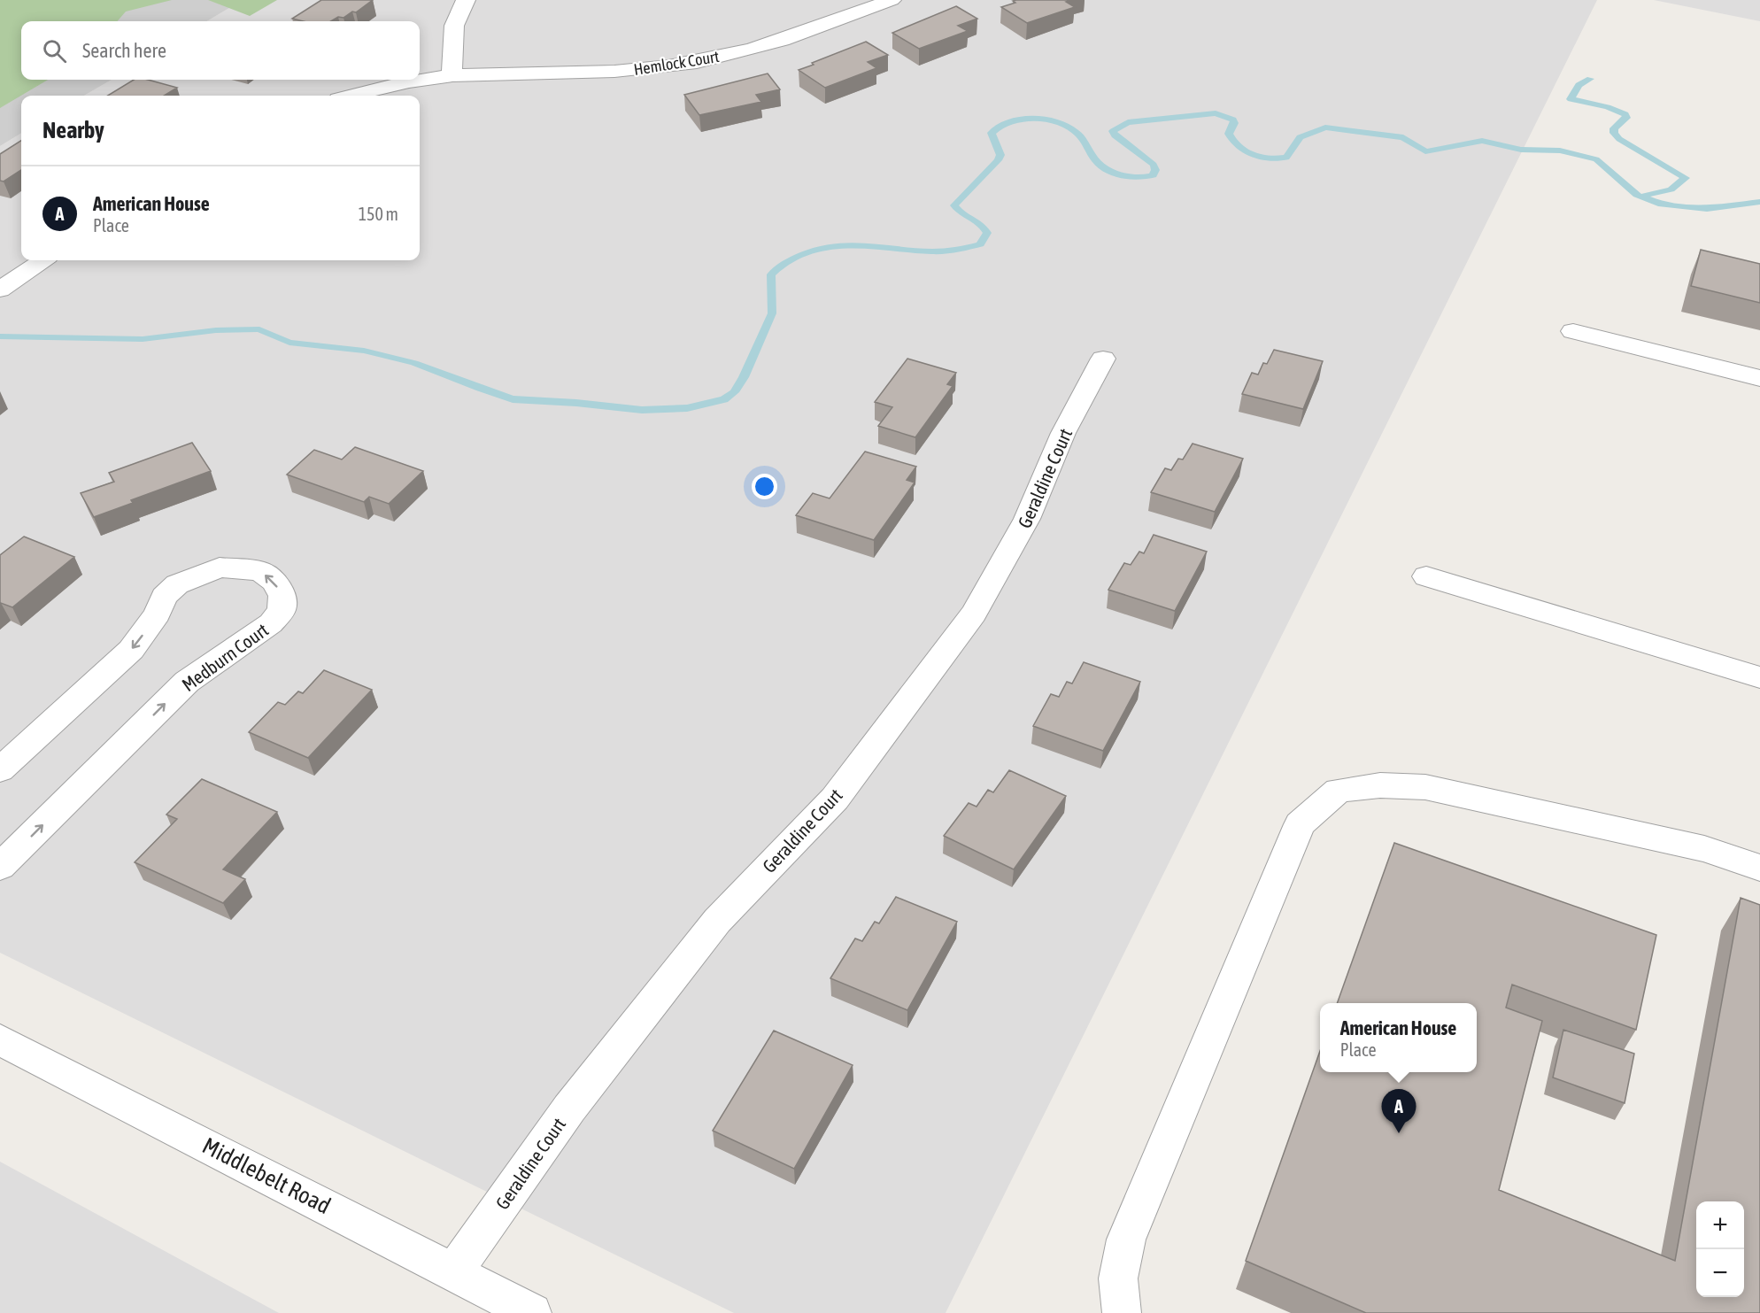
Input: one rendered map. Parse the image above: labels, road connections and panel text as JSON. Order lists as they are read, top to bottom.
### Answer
{
  "streets": {
    "street": [
      "Hemlock Court",
      "Geraldine Court",
      "Medburn Court",
      "Middlebelt Road"
    ]
  },
  "crossings": [
    ["Geraldine Court", "Middlebelt Road"]
  ],
  "page": {
    "search": "Search here",
    "heading": "Nearby",
    "list": [
      {
        "mark": "A",
        "name": "American House",
        "note": "Place",
        "value": "150 m"
      }
    ],
    "popup": ["American House", "Place"],
    "pins": "A",
    "map_buttons": ["+", "−"]
  }
}
